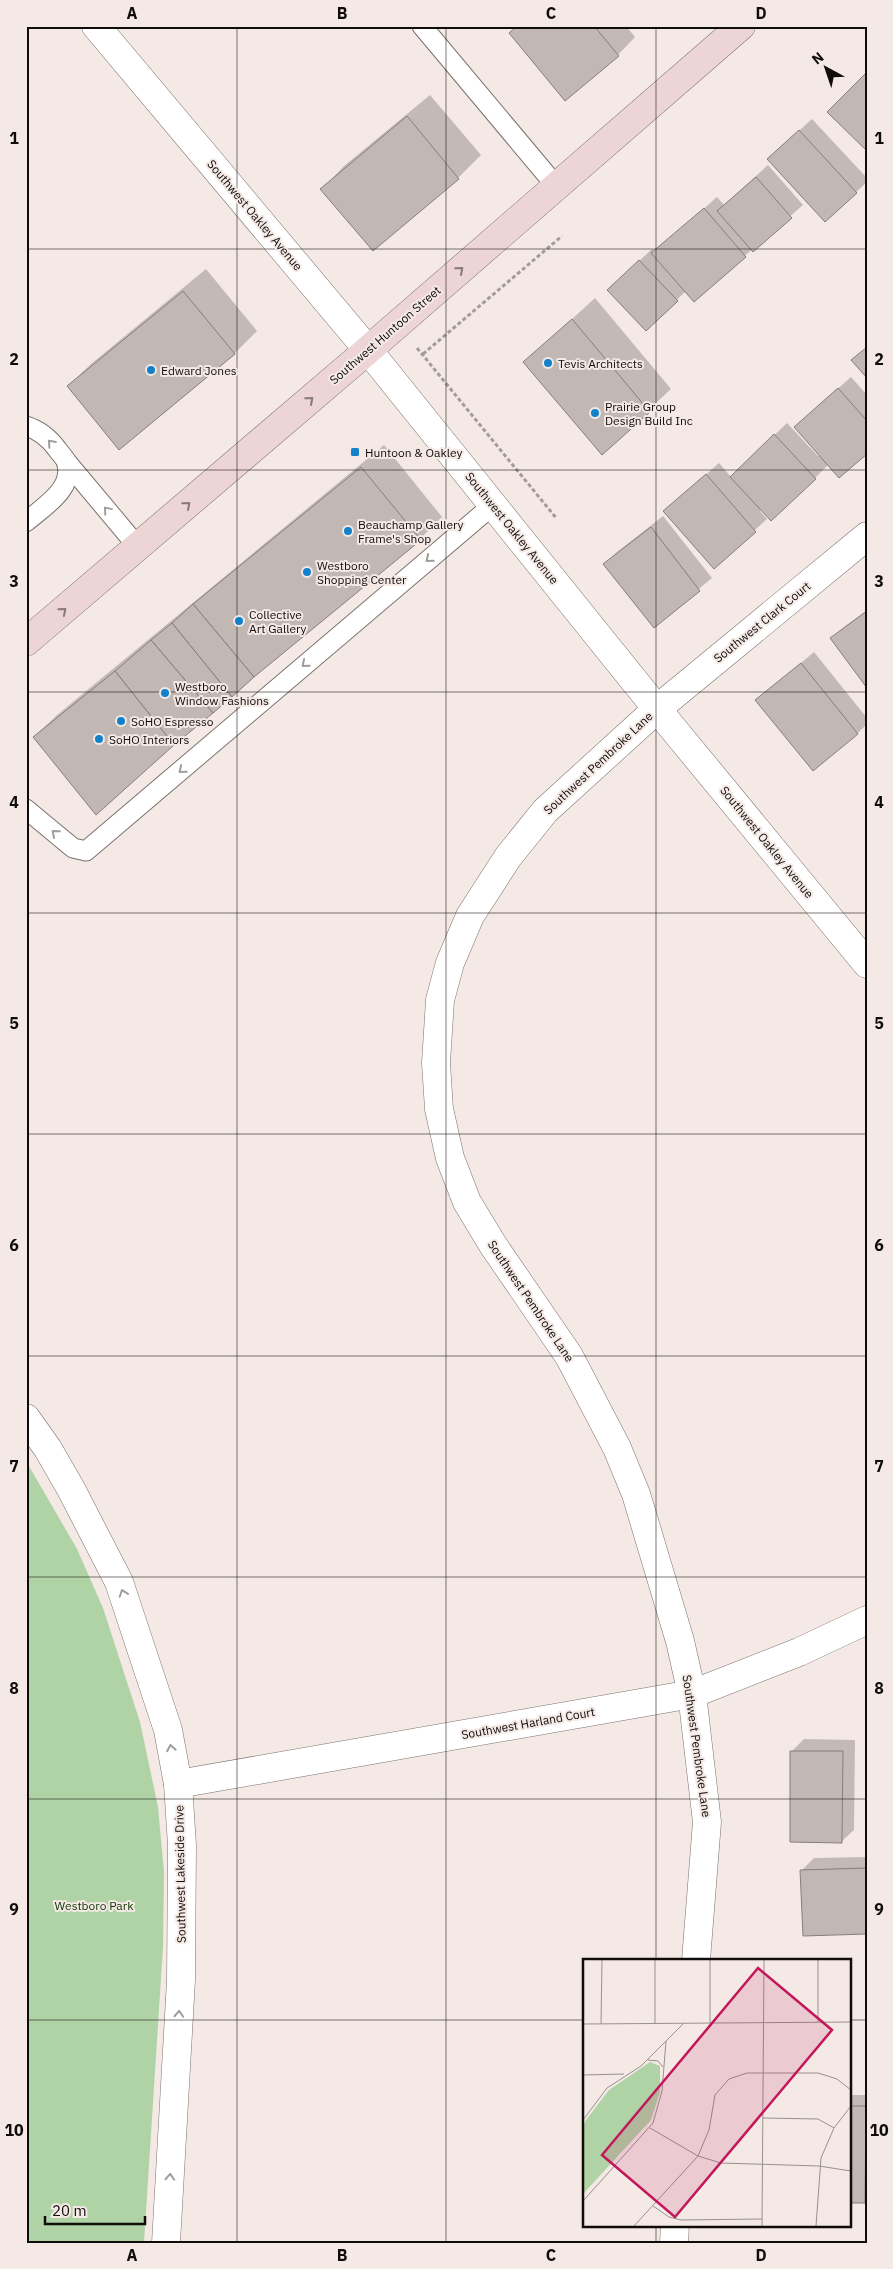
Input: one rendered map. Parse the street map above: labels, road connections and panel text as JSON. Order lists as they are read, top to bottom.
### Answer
{
  "streets": {
    "main road": ["Southwest Huntoon Street"],
    "street": [
      "Southwest Oakley Avenue",
      "Southwest Clark Court",
      "Southwest Pembroke Lane",
      "Southwest Harland Court",
      "Southwest Lakeside Drive"
    ]
  },
  "crossings": [
    ["Southwest Oakley Avenue", "Southwest Huntoon Street"],
    ["Southwest Oakley Avenue", "Southwest Clark Court"],
    ["Southwest Oakley Avenue", "Southwest Pembroke Lane"],
    ["Southwest Clark Court", "Southwest Pembroke Lane"],
    ["Southwest Pembroke Lane", "Southwest Harland Court"],
    ["Southwest Harland Court", "Southwest Lakeside Drive"]
  ],
  "one_way": ["Southwest Huntoon Street", "Southwest Lakeside Drive"],
  "parks": ["Westboro Park"],
  "places": {
    "other": [
      "Tevis Architects",
      "Edward Jones",
      "Prairie Group Design Build Inc",
      "Beauchamp Gallery Frame's Shop",
      "Westboro Shopping Center",
      "Collective Art Gallery",
      "Westboro Window Fashions",
      "SoHO Espresso",
      "SoHO Interiors"
    ],
    "transit": ["Huntoon & Oakley"]
  },
  "scale_bar": "20 m",
  "north": "top left",
  "grid": {
    "columns": [
      "A",
      "B",
      "C",
      "D"
    ],
    "rows": [
      "1",
      "2",
      "3",
      "4",
      "5",
      "6",
      "7",
      "8",
      "9",
      "10"
    ]
  }
}
